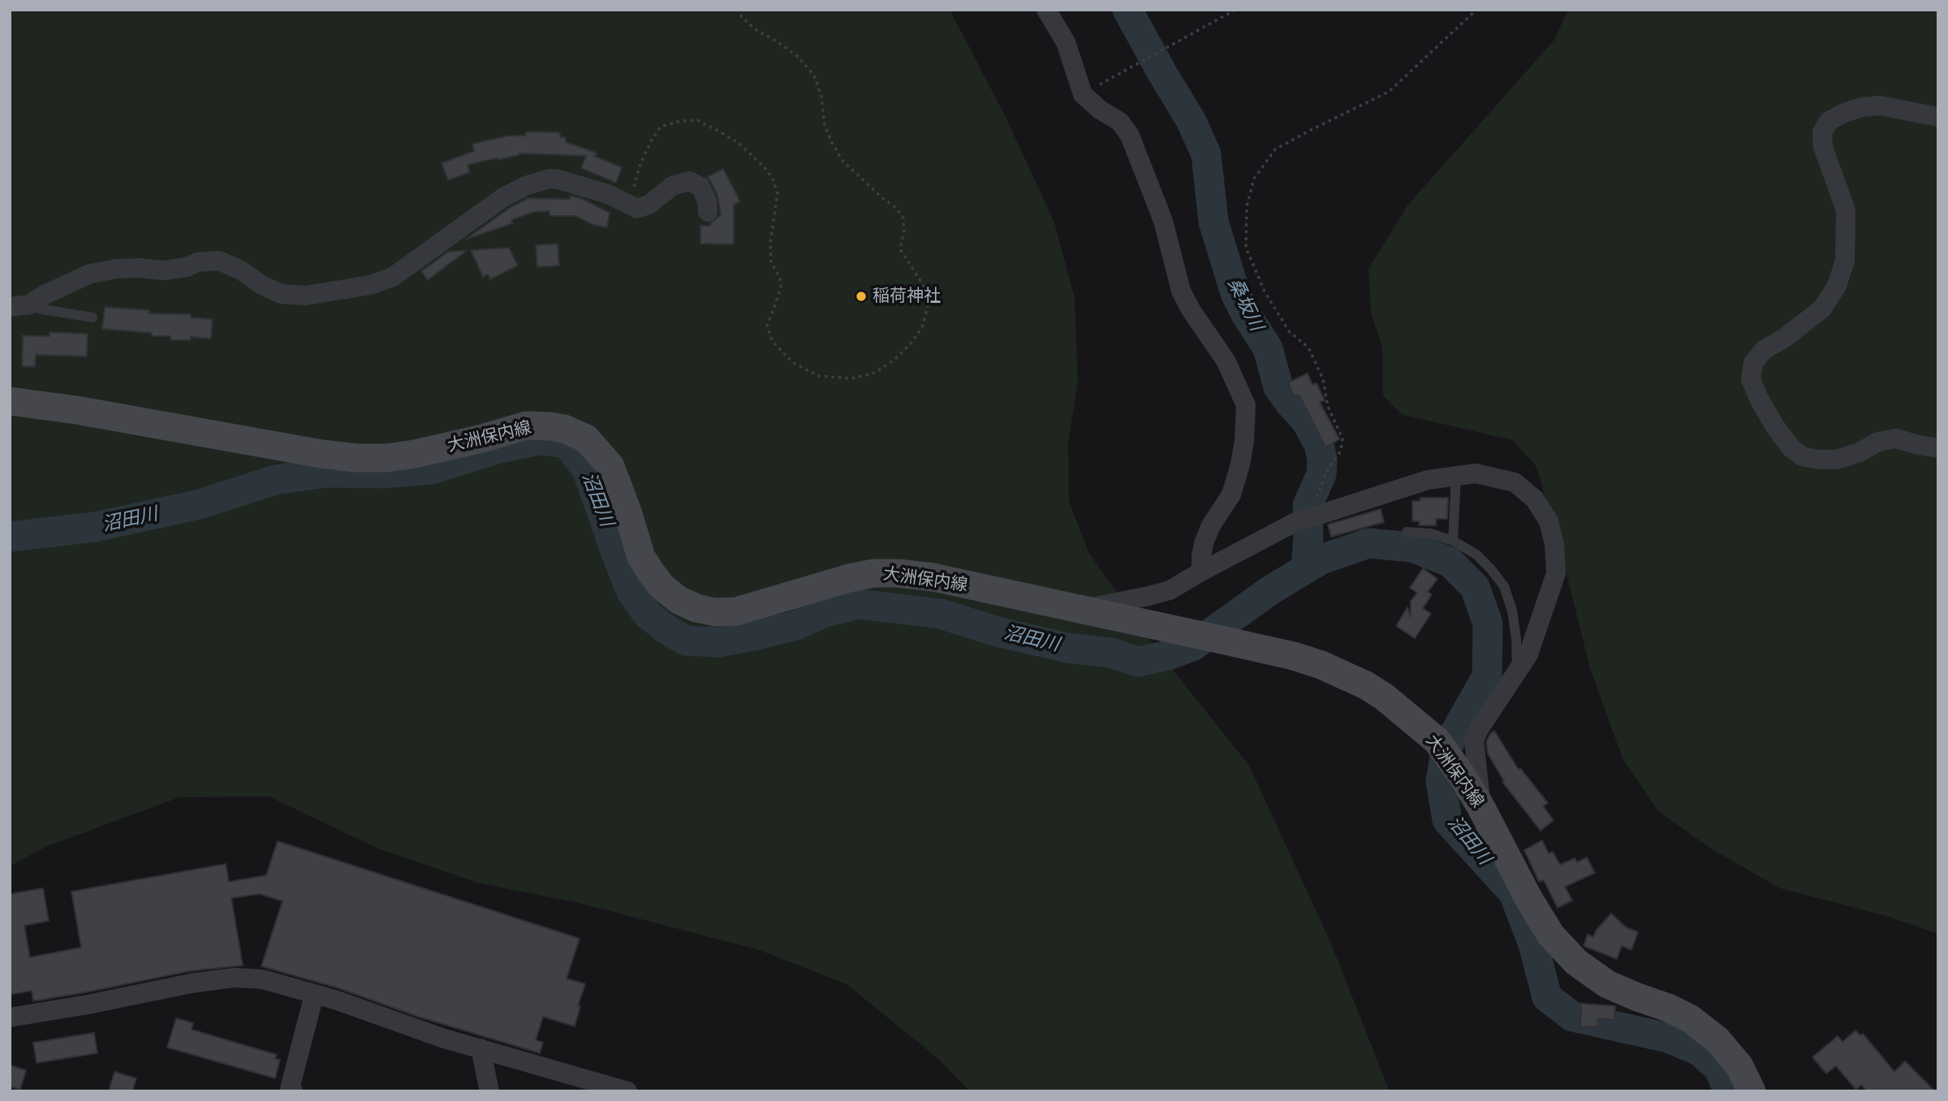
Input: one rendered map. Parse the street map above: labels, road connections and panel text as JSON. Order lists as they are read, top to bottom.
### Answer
{
  "streets": {
    "main road": ["大洲保内線"]
  },
  "water": ["桑坂川", "沼田川"],
  "places": ["稲荷神社"]
}
